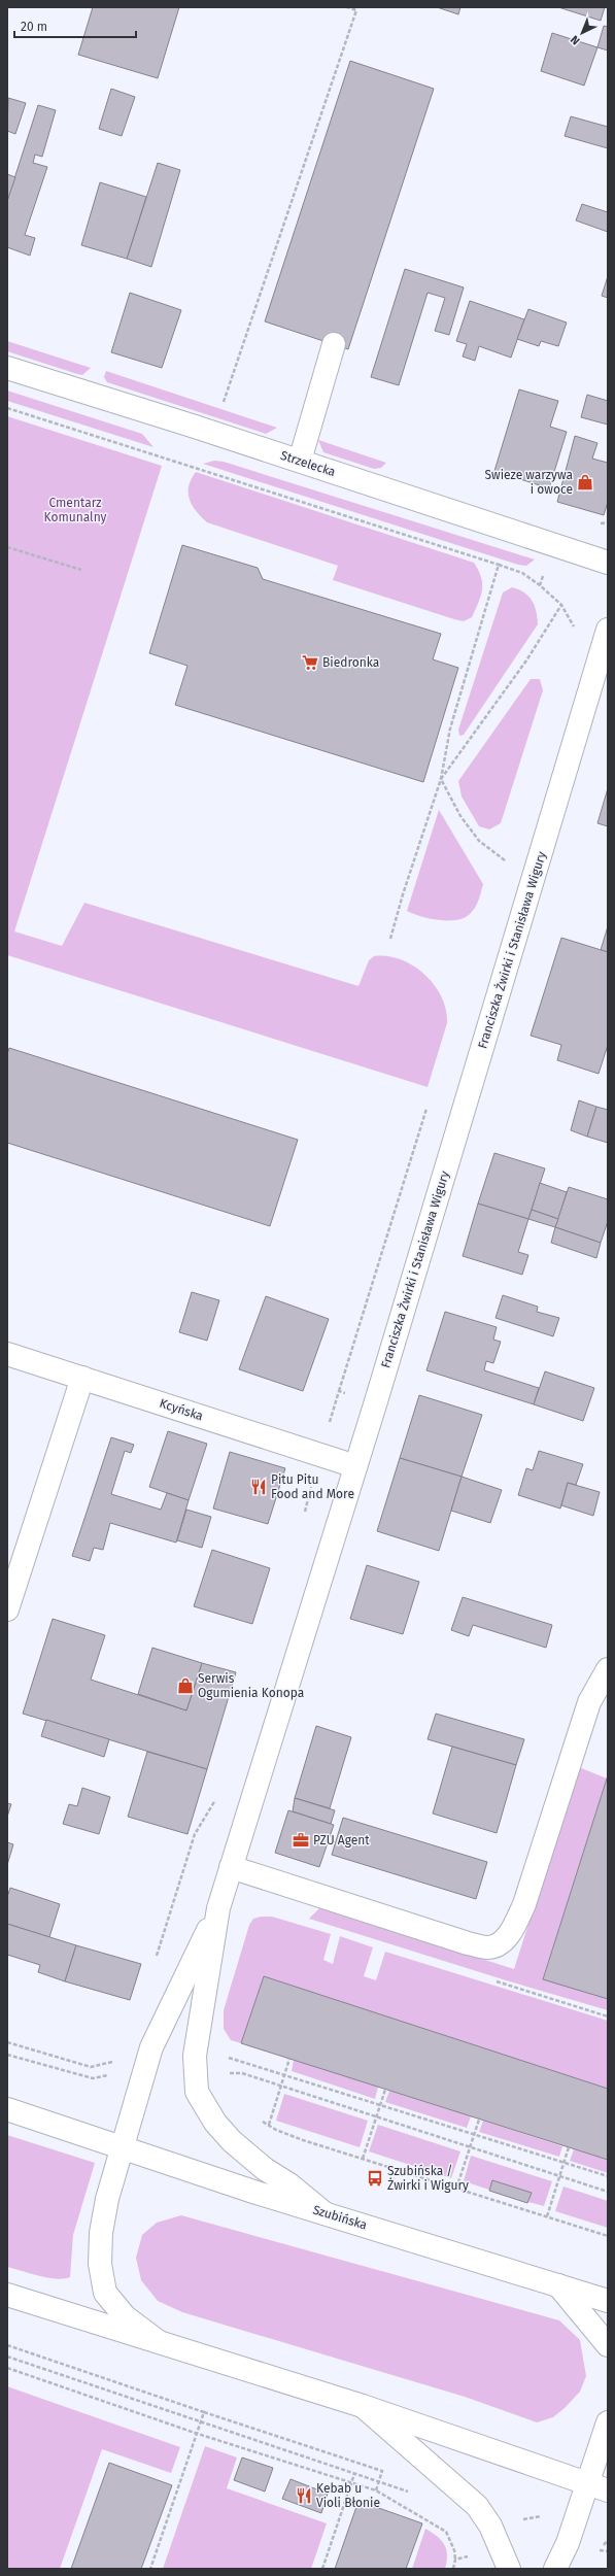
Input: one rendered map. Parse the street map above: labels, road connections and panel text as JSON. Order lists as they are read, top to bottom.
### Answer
{
  "streets": {
    "street": [
      "Strzelecka",
      "Franciszka Żwirki i Stanisława Wigury",
      "Kcyńska",
      "Szubińska"
    ]
  },
  "crossings": [
    ["Franciszka Żwirki i Stanisława Wigury", "Kcyńska"],
    ["Franciszka Żwirki i Stanisława Wigury", "Szubińska"]
  ],
  "parks": ["Cmentarz Komunalny"],
  "places": {
    "shop": ["Swieze warzywa i owoce", "Serwis Ogumienia Konopa"],
    "supermarket": ["Biedronka"],
    "restaurant": ["Pitu Pitu Food and More", "Kebab u Violi Błonie"],
    "office": ["PZU Agent"],
    "bus stop": ["Szubińska / Żwirki i Wigury"]
  },
  "scale_bar": "20 m",
  "north": "bottom left"
}
